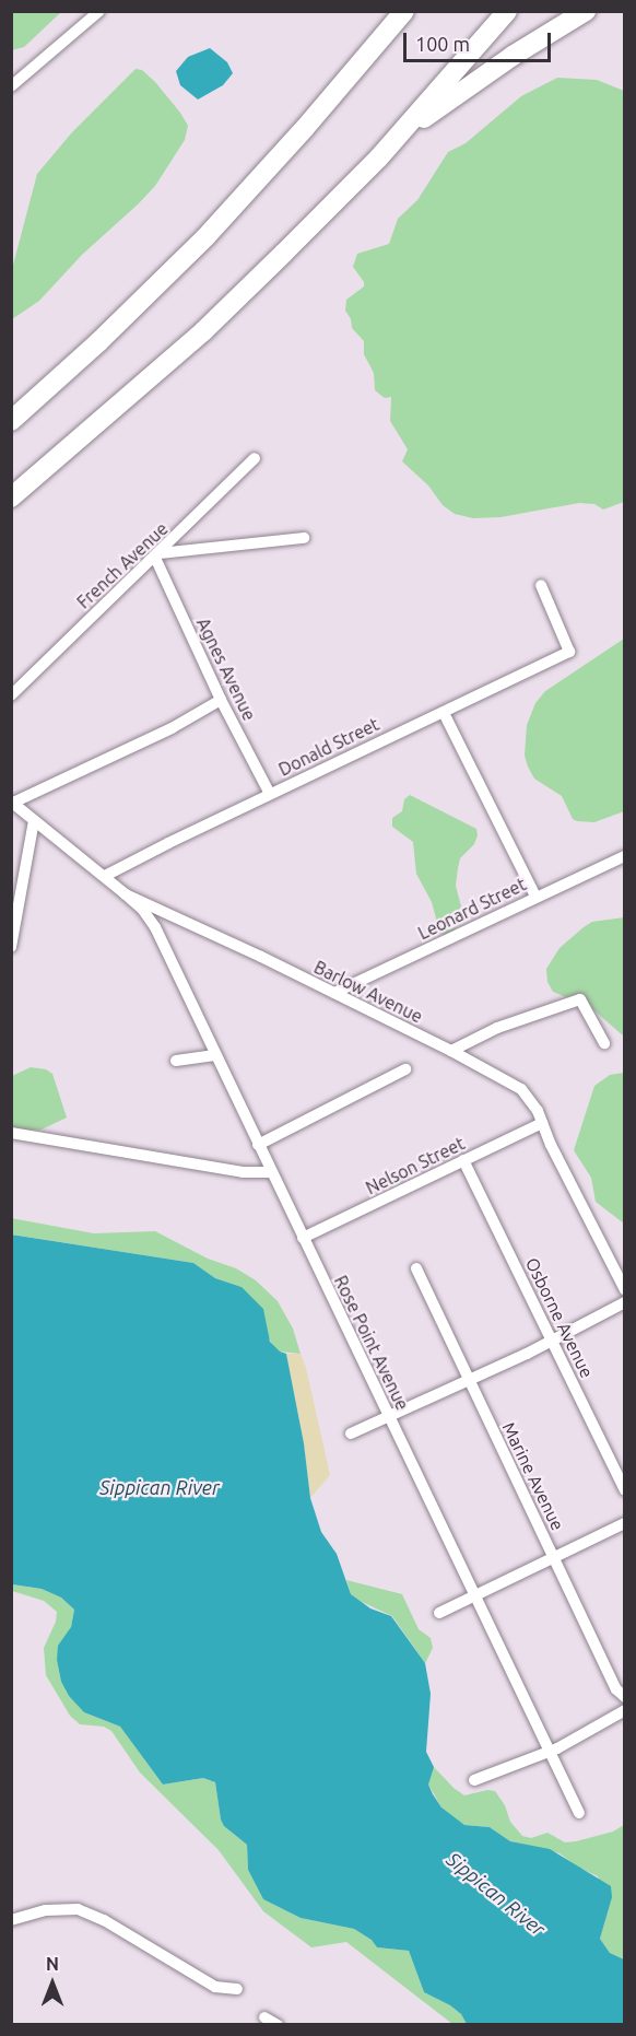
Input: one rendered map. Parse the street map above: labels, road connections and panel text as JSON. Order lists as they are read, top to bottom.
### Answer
{
  "streets": {
    "street": [
      "French Avenue",
      "Agnes Avenue",
      "Donald Street",
      "Leonard Street",
      "Barlow Avenue",
      "Nelson Street",
      "Osborne Avenue",
      "Rose Point Avenue",
      "Marine Avenue"
    ]
  },
  "crossings": [
    ["French Avenue", "Agnes Avenue"],
    ["Agnes Avenue", "Donald Street"],
    ["Donald Street", "Barlow Avenue"],
    ["Leonard Street", "Barlow Avenue"],
    ["Barlow Avenue", "Nelson Street"],
    ["Barlow Avenue", "Rose Point Avenue"],
    ["Nelson Street", "Osborne Avenue"],
    ["Nelson Street", "Rose Point Avenue"]
  ],
  "water": ["Sippican River"],
  "scale_bar": "100 m",
  "north": "top"
}
